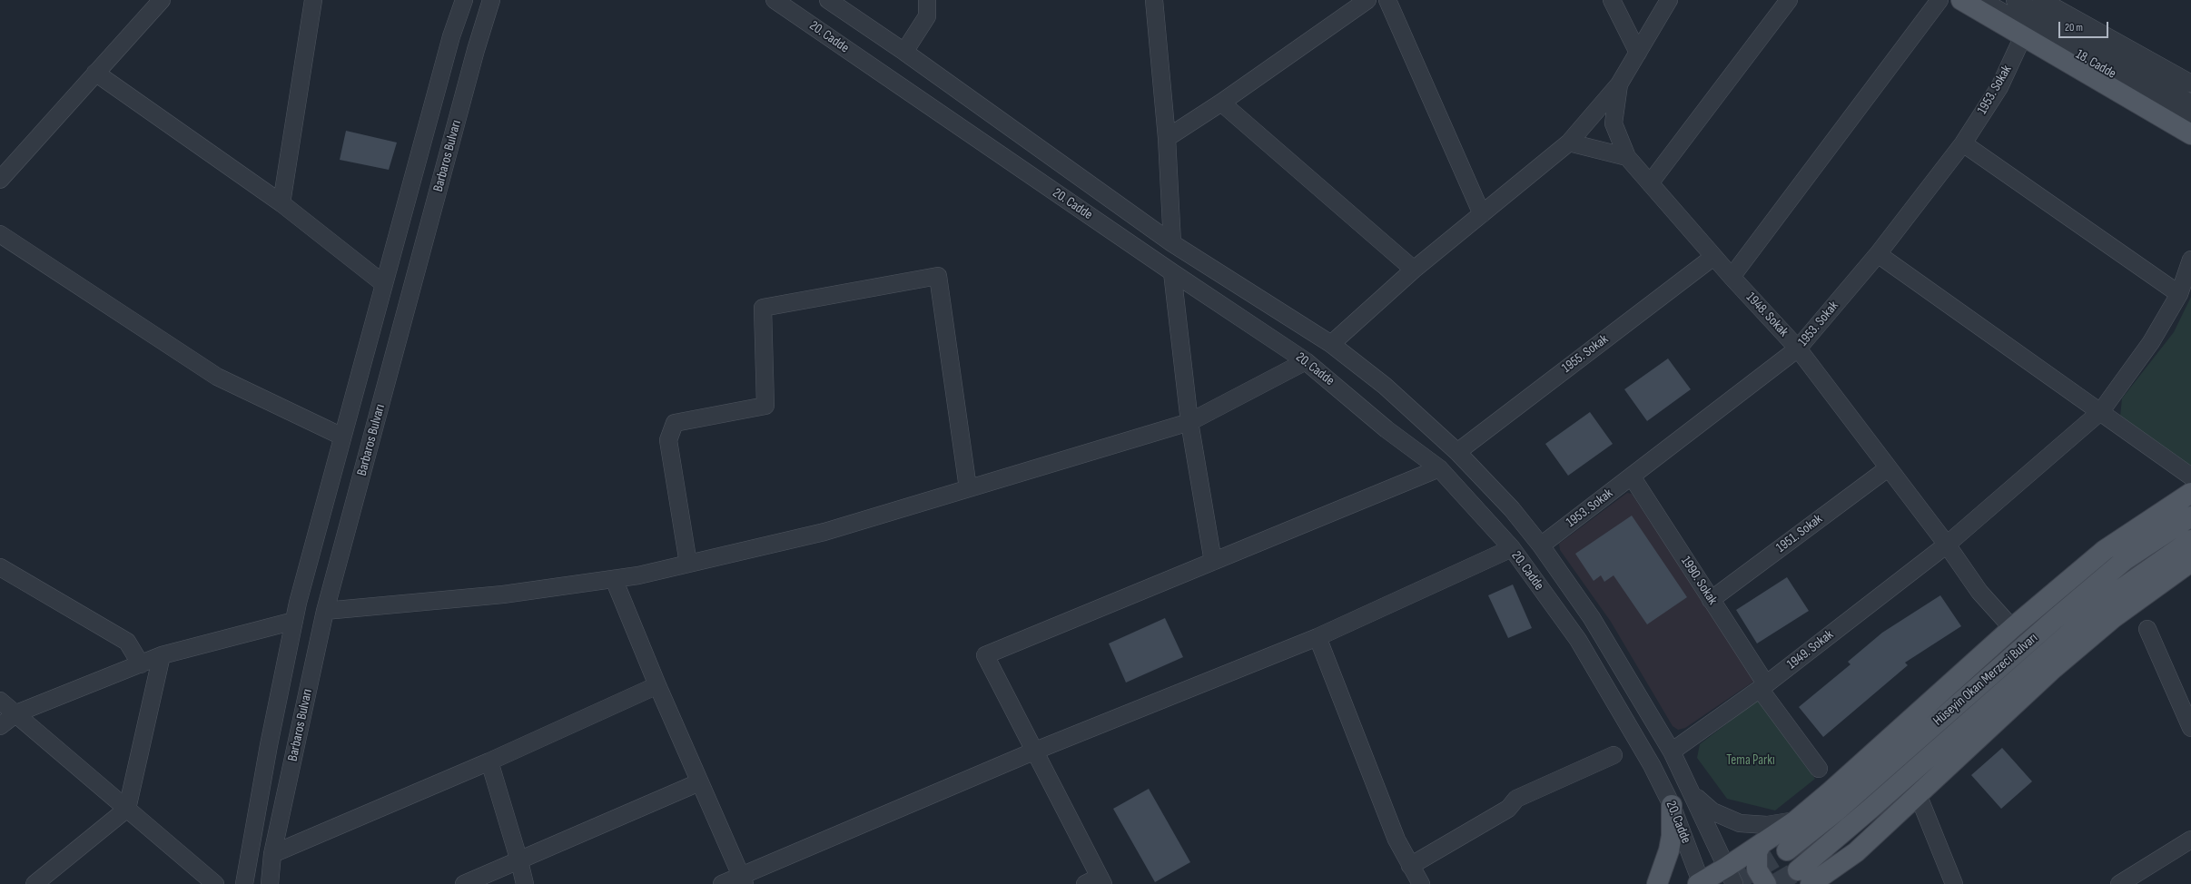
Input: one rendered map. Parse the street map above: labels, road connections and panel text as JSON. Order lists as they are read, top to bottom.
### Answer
{
  "streets": {
    "main road": ["Hüseyin Okan Merzeci Bulvarı"],
    "street": [
      "20. Cadde",
      "18. Cadde",
      "1953. Sokak",
      "Barbaros Bulvarı",
      "1948. Sokak",
      "1955. Sokak",
      "1951. Sokak",
      "1990. Sokak",
      "1949. Sokak"
    ]
  },
  "crossings": [
    ["20. Cadde", "1953. Sokak"],
    ["20. Cadde", "1955. Sokak"],
    ["20. Cadde", "1949. Sokak"],
    ["1953. Sokak", "1948. Sokak"],
    ["1953. Sokak", "1990. Sokak"],
    ["1948. Sokak", "1955. Sokak"],
    ["1948. Sokak", "1951. Sokak"],
    ["1948. Sokak", "1949. Sokak"],
    ["1951. Sokak", "1990. Sokak"],
    ["1990. Sokak", "1949. Sokak"]
  ],
  "parks": ["Tema Parkı"],
  "scale_bar": "20 m"
}
